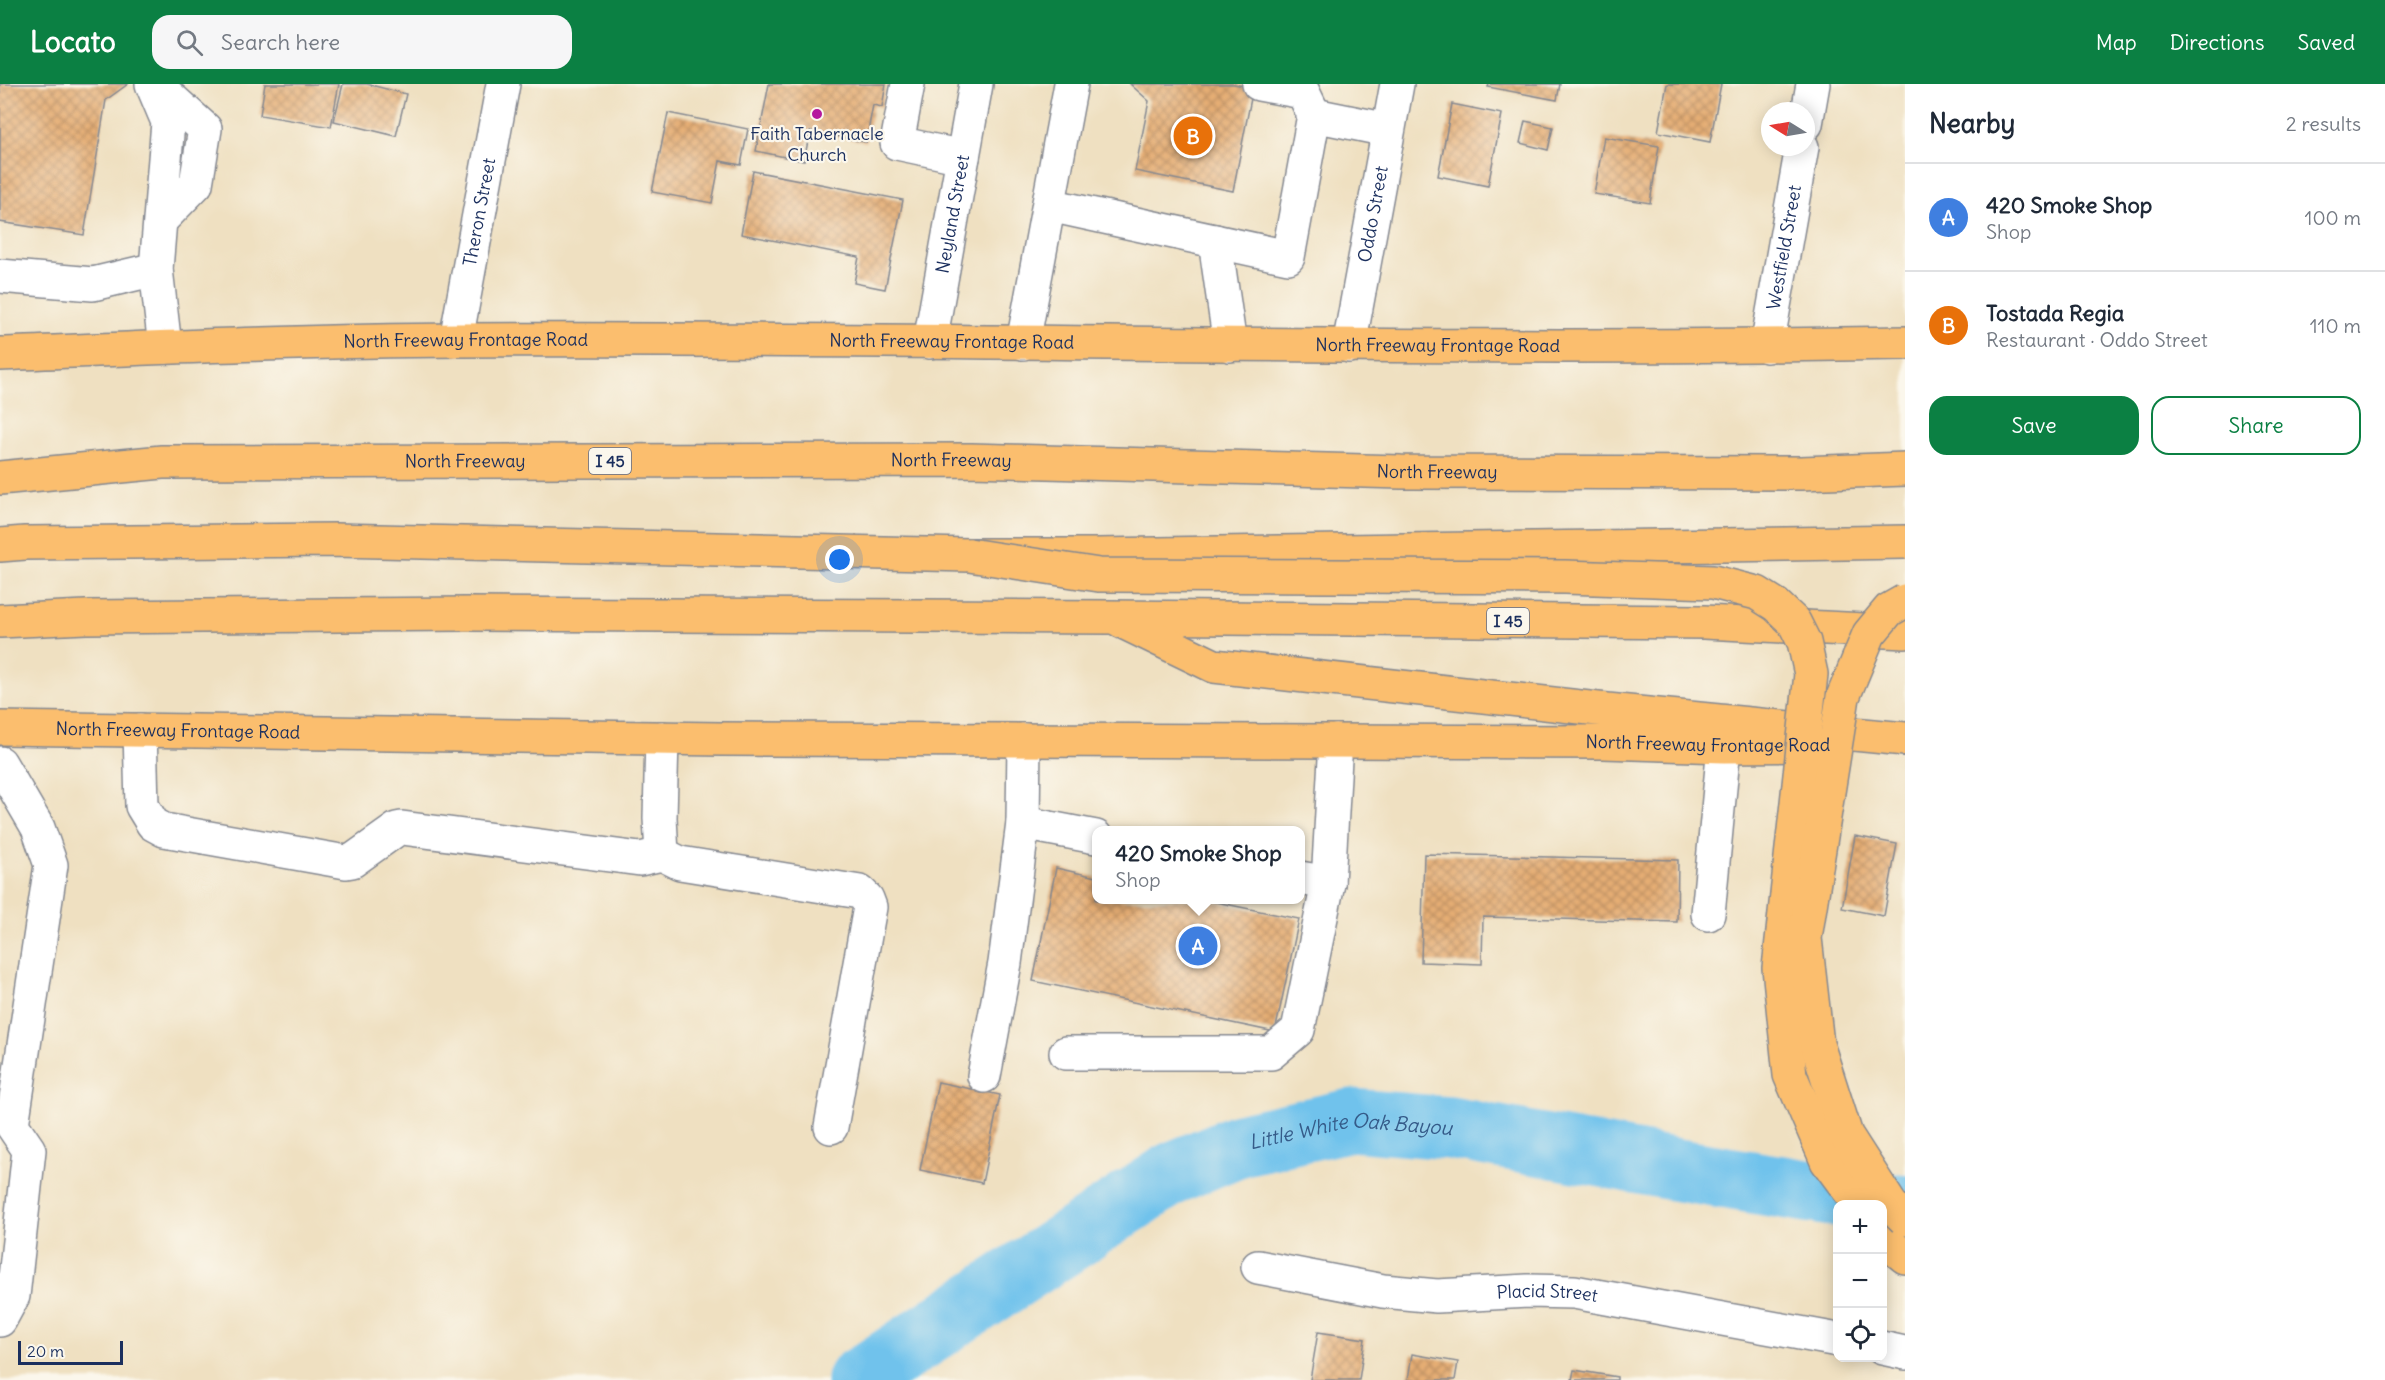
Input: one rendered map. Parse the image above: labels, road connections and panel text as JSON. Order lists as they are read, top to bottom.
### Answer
{
  "streets": {
    "main road": ["North Freeway Frontage Road", "North Freeway", "I 45"],
    "street": [
      "Theron Street",
      "Neyland Street",
      "Oddo Street",
      "Westfield Street",
      "Placid Street"
    ]
  },
  "crossings": [
    ["Theron Street", "North Freeway Frontage Road"],
    ["Neyland Street", "North Freeway Frontage Road"],
    ["Oddo Street", "North Freeway Frontage Road"],
    ["Westfield Street", "North Freeway Frontage Road"]
  ],
  "water": ["Little White Oak Bayou"],
  "places": ["Faith Tabernacle Church"],
  "scale_bar": "20 m",
  "north": "left",
  "page": {
    "header": "Locato",
    "search": "Search here",
    "nav": ["Map", "Directions", "Saved"],
    "heading": ["Nearby", "2 results"],
    "pins": ["B", "A"],
    "list": [
      {
        "mark": "A",
        "name": "420 Smoke Shop",
        "note": "Shop",
        "value": "100 m"
      },
      {
        "mark": "B",
        "name": "Tostada Regia",
        "note": "Restaurant · Oddo Street",
        "value": "110 m"
      }
    ],
    "buttons": ["Save", "Share"],
    "popup": ["420 Smoke Shop", "Shop"],
    "map_buttons": ["+", "−"],
    "scale": "20 m"
  }
}
